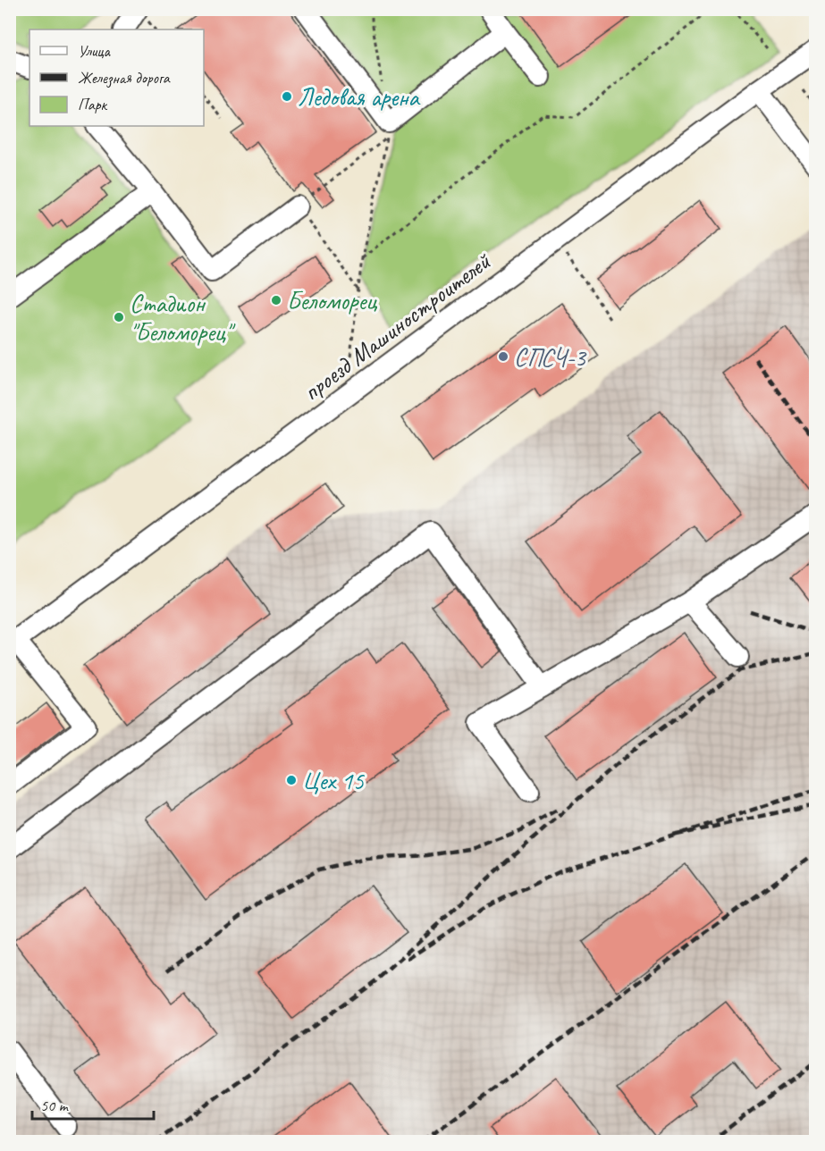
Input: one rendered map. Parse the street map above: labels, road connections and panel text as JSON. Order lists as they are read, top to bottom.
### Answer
{
  "streets": {
    "street": ["проезд Машиностроителей"]
  },
  "places": [
    "Ледовая арена",
    "Беломорец",
    "Стадион \"Беломорец\"",
    "СПСЧ-3",
    "Цех 15"
  ],
  "legend": ["Улица", "Железная дорога", "Парк"],
  "scale_bar": "50 m"
}
